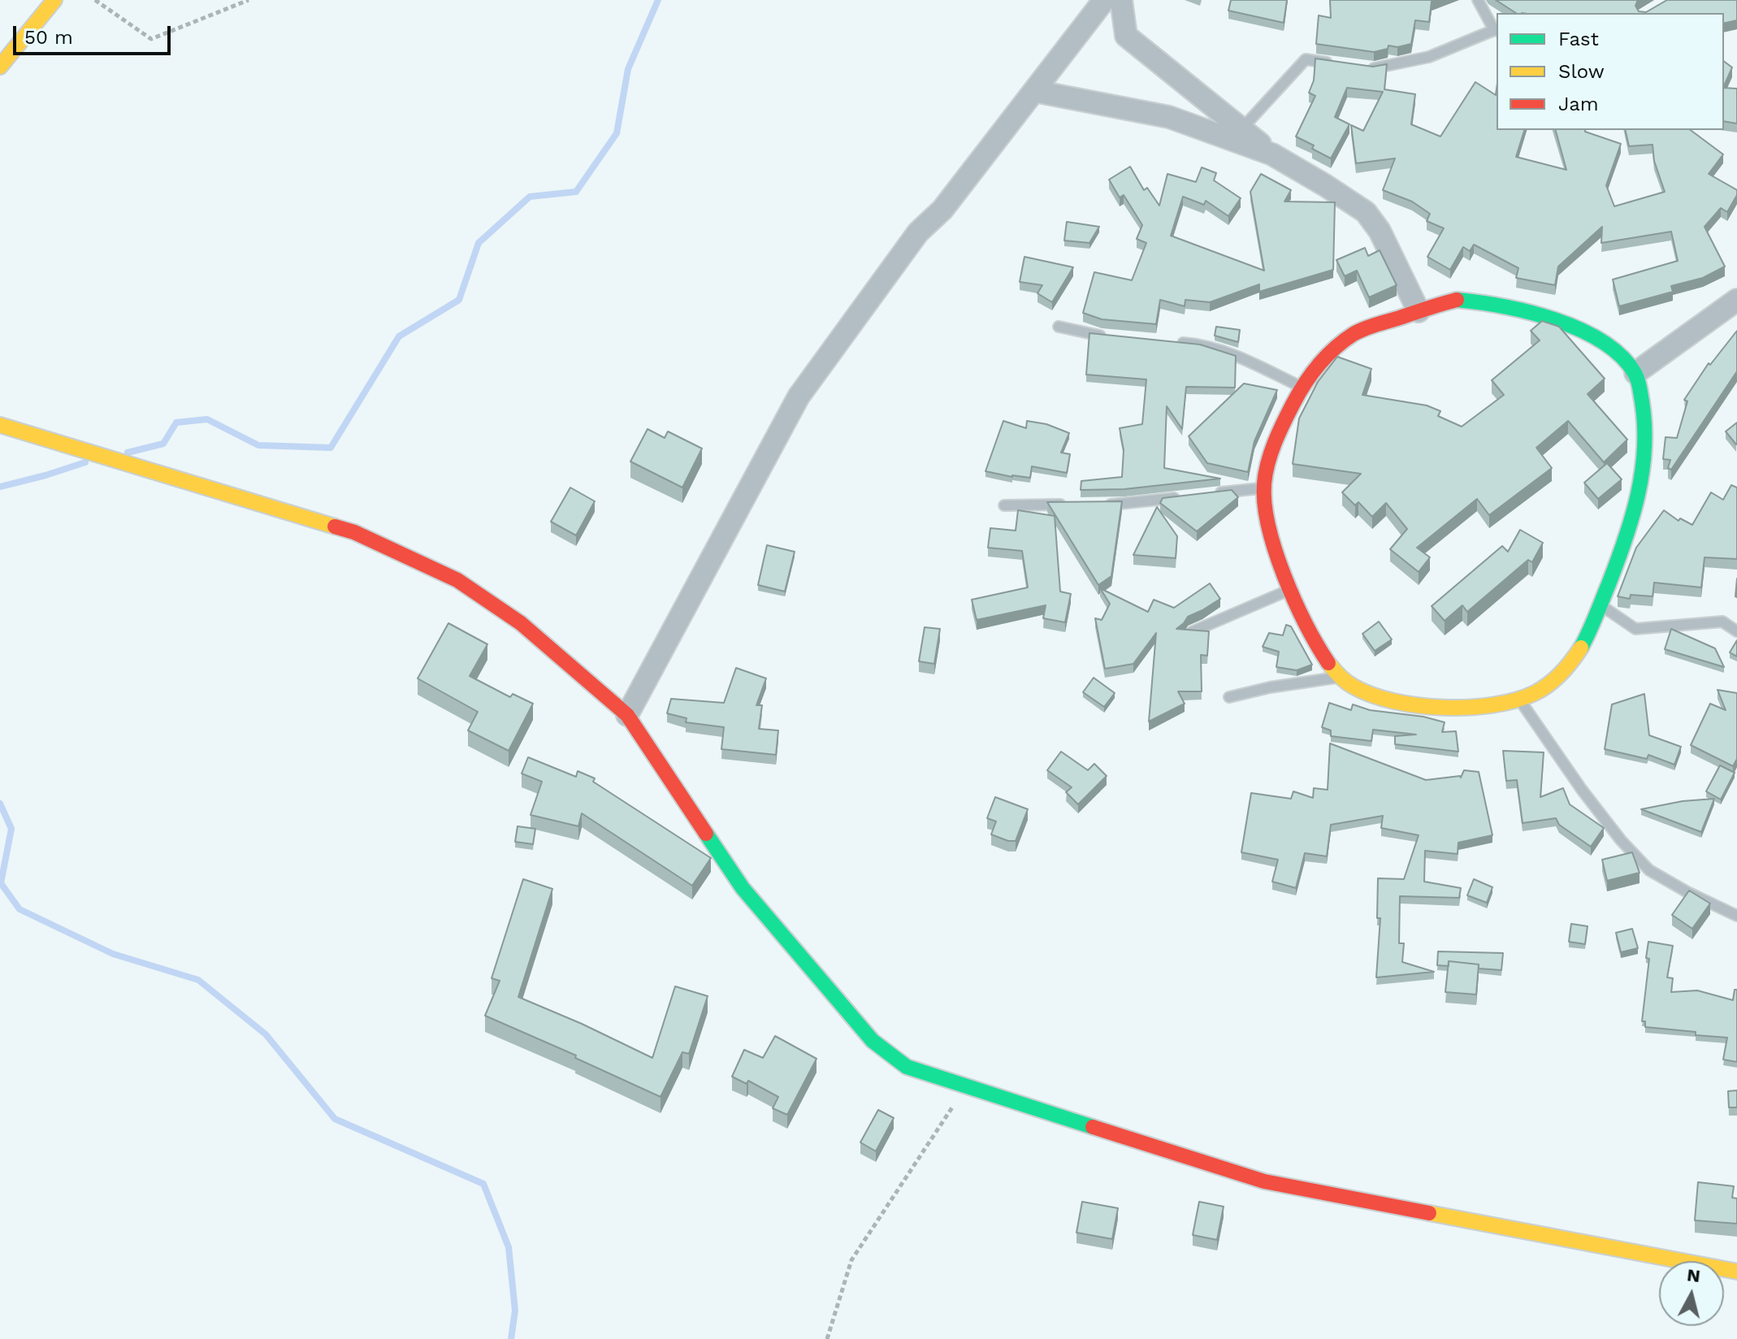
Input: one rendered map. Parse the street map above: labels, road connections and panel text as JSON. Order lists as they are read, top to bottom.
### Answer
{
  "legend": ["Fast", "Slow", "Jam"],
  "scale_bar": "50 m",
  "north": "top"
}
